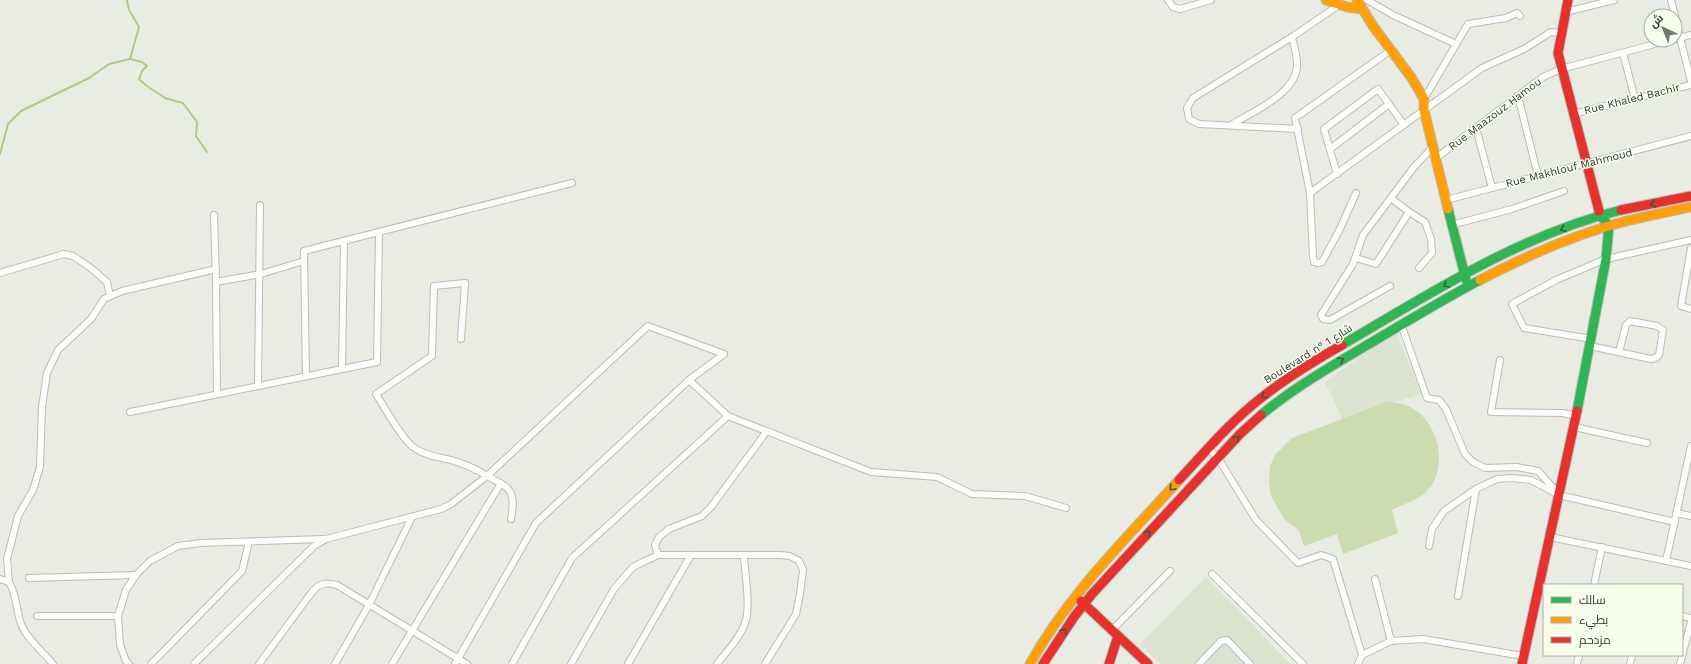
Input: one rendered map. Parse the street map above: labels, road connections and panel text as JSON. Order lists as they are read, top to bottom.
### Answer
{
  "streets": {
    "main road": ["Boulevard n° شارع 1"],
    "street": ["Rue Khaled Bachir", "Rue Maazouz Hamou", "Rue Makhlouf Mahmoud"]
  },
  "legend": ["سالك", "بطيء", "مزدحم"],
  "north": "top left"
}
